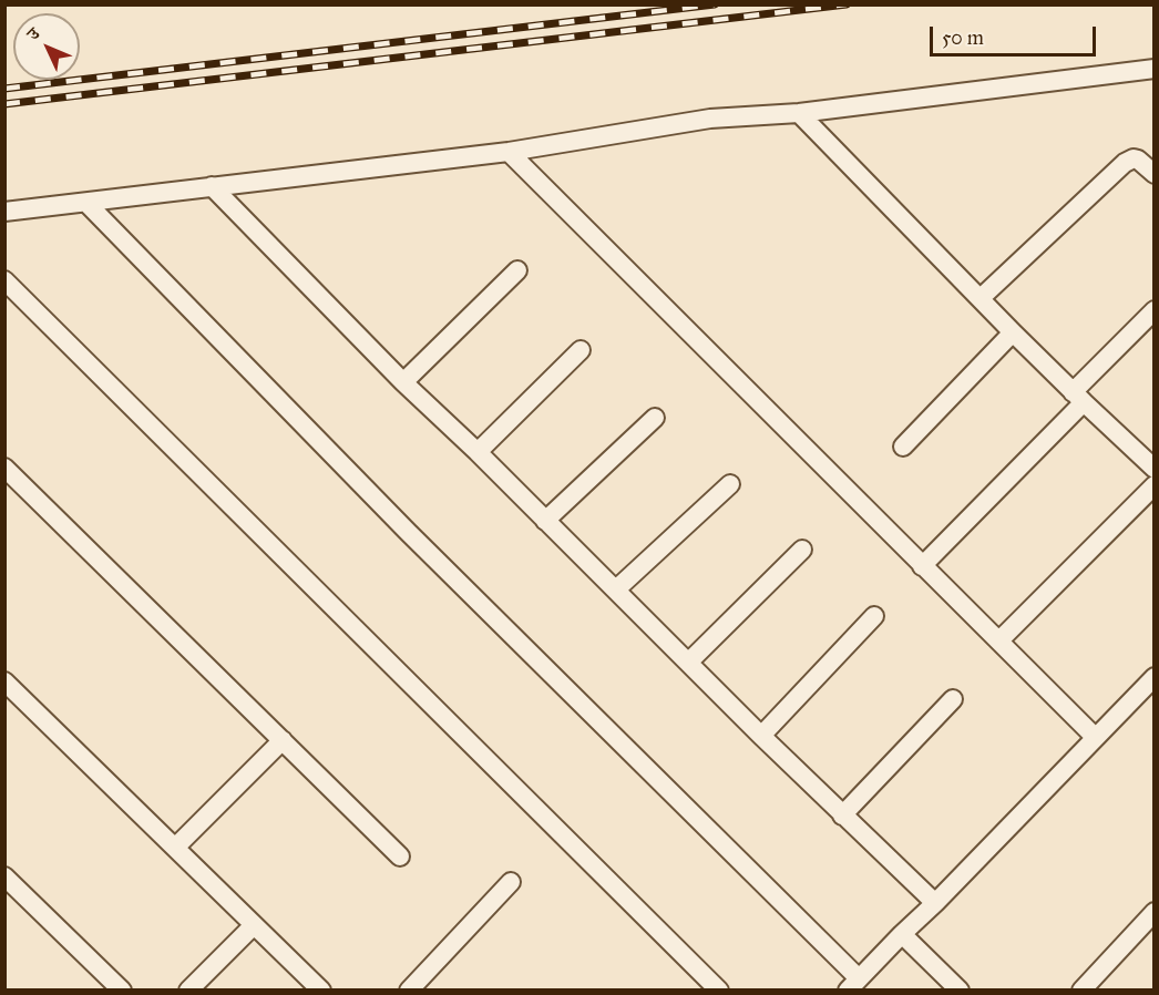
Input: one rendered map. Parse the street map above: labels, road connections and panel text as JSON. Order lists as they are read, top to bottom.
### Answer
{
  "scale_bar": "50 m",
  "north": "top left"
}
